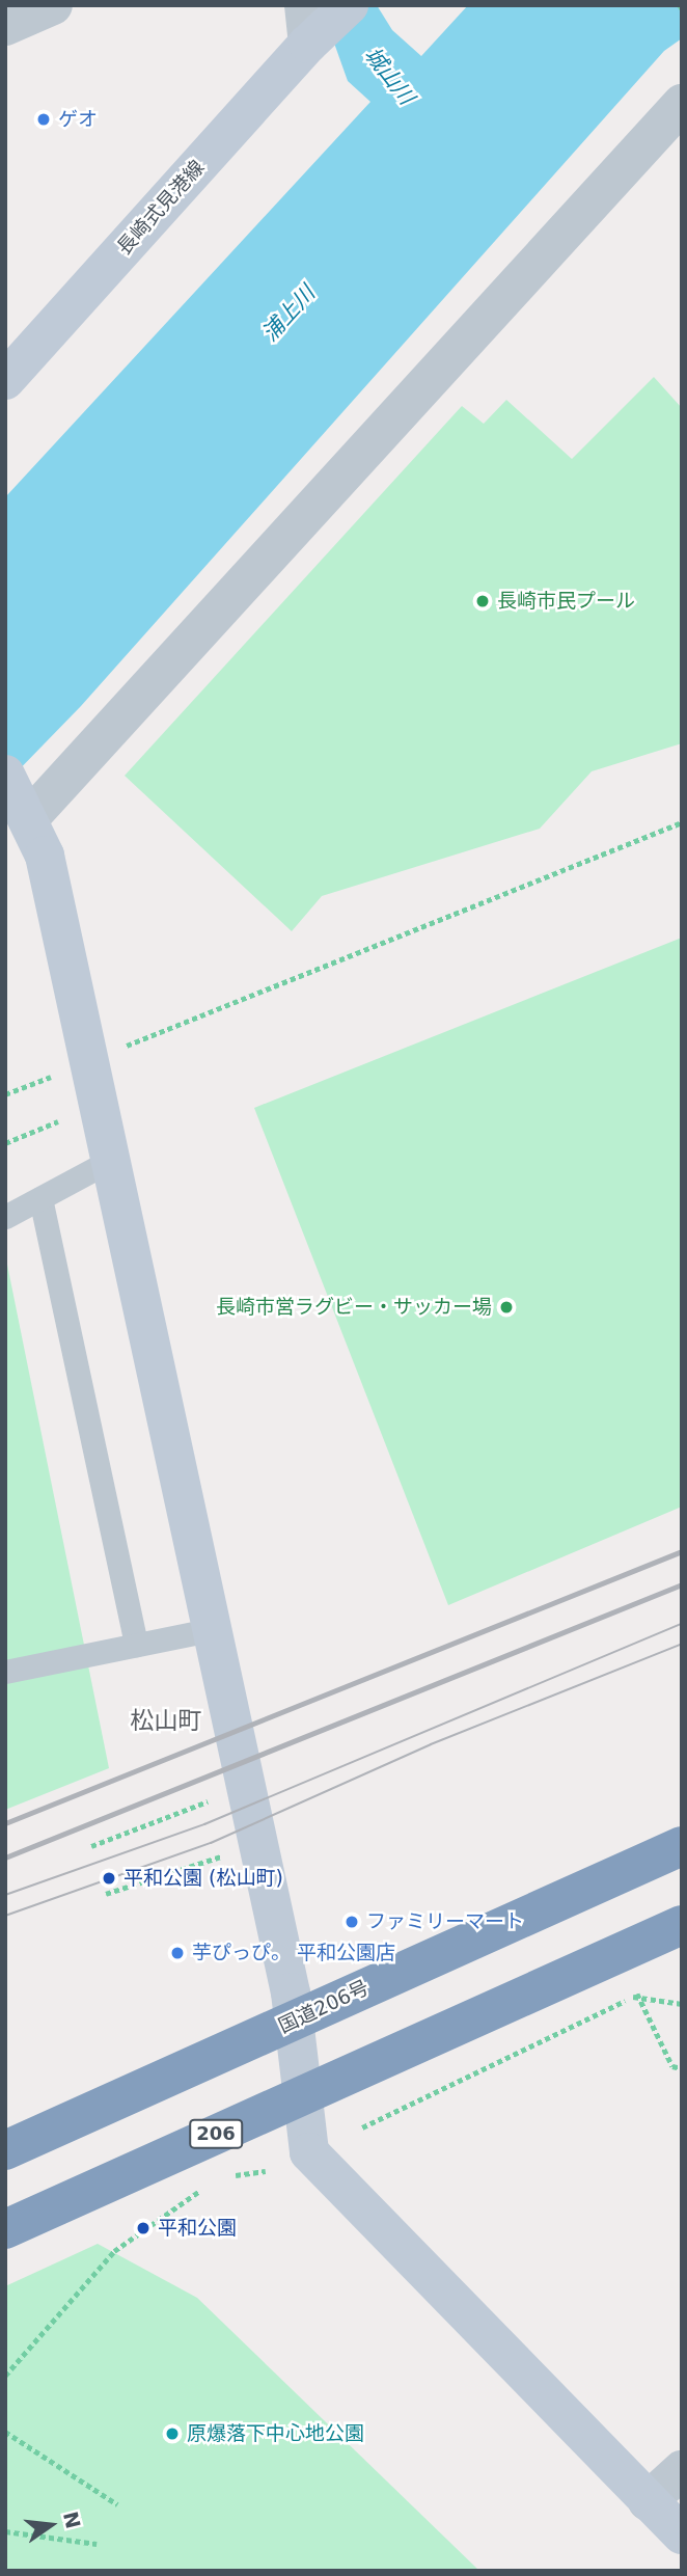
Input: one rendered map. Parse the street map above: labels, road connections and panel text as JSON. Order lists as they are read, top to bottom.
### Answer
{
  "streets": {
    "highway": ["国道206号", "206"],
    "street": ["長崎式見港線"]
  },
  "districts": ["松山町"],
  "water": ["城山川", "浦上川"],
  "places": [
    "ゲオ",
    "長崎市民プール",
    "長崎市営ラグビー・サッカー場",
    "平和公園 (松山町)",
    "ファミリーマート",
    "芋ぴっぴ。 平和公園店",
    "平和公園",
    "原爆落下中心地公園"
  ],
  "north": "right"
}
